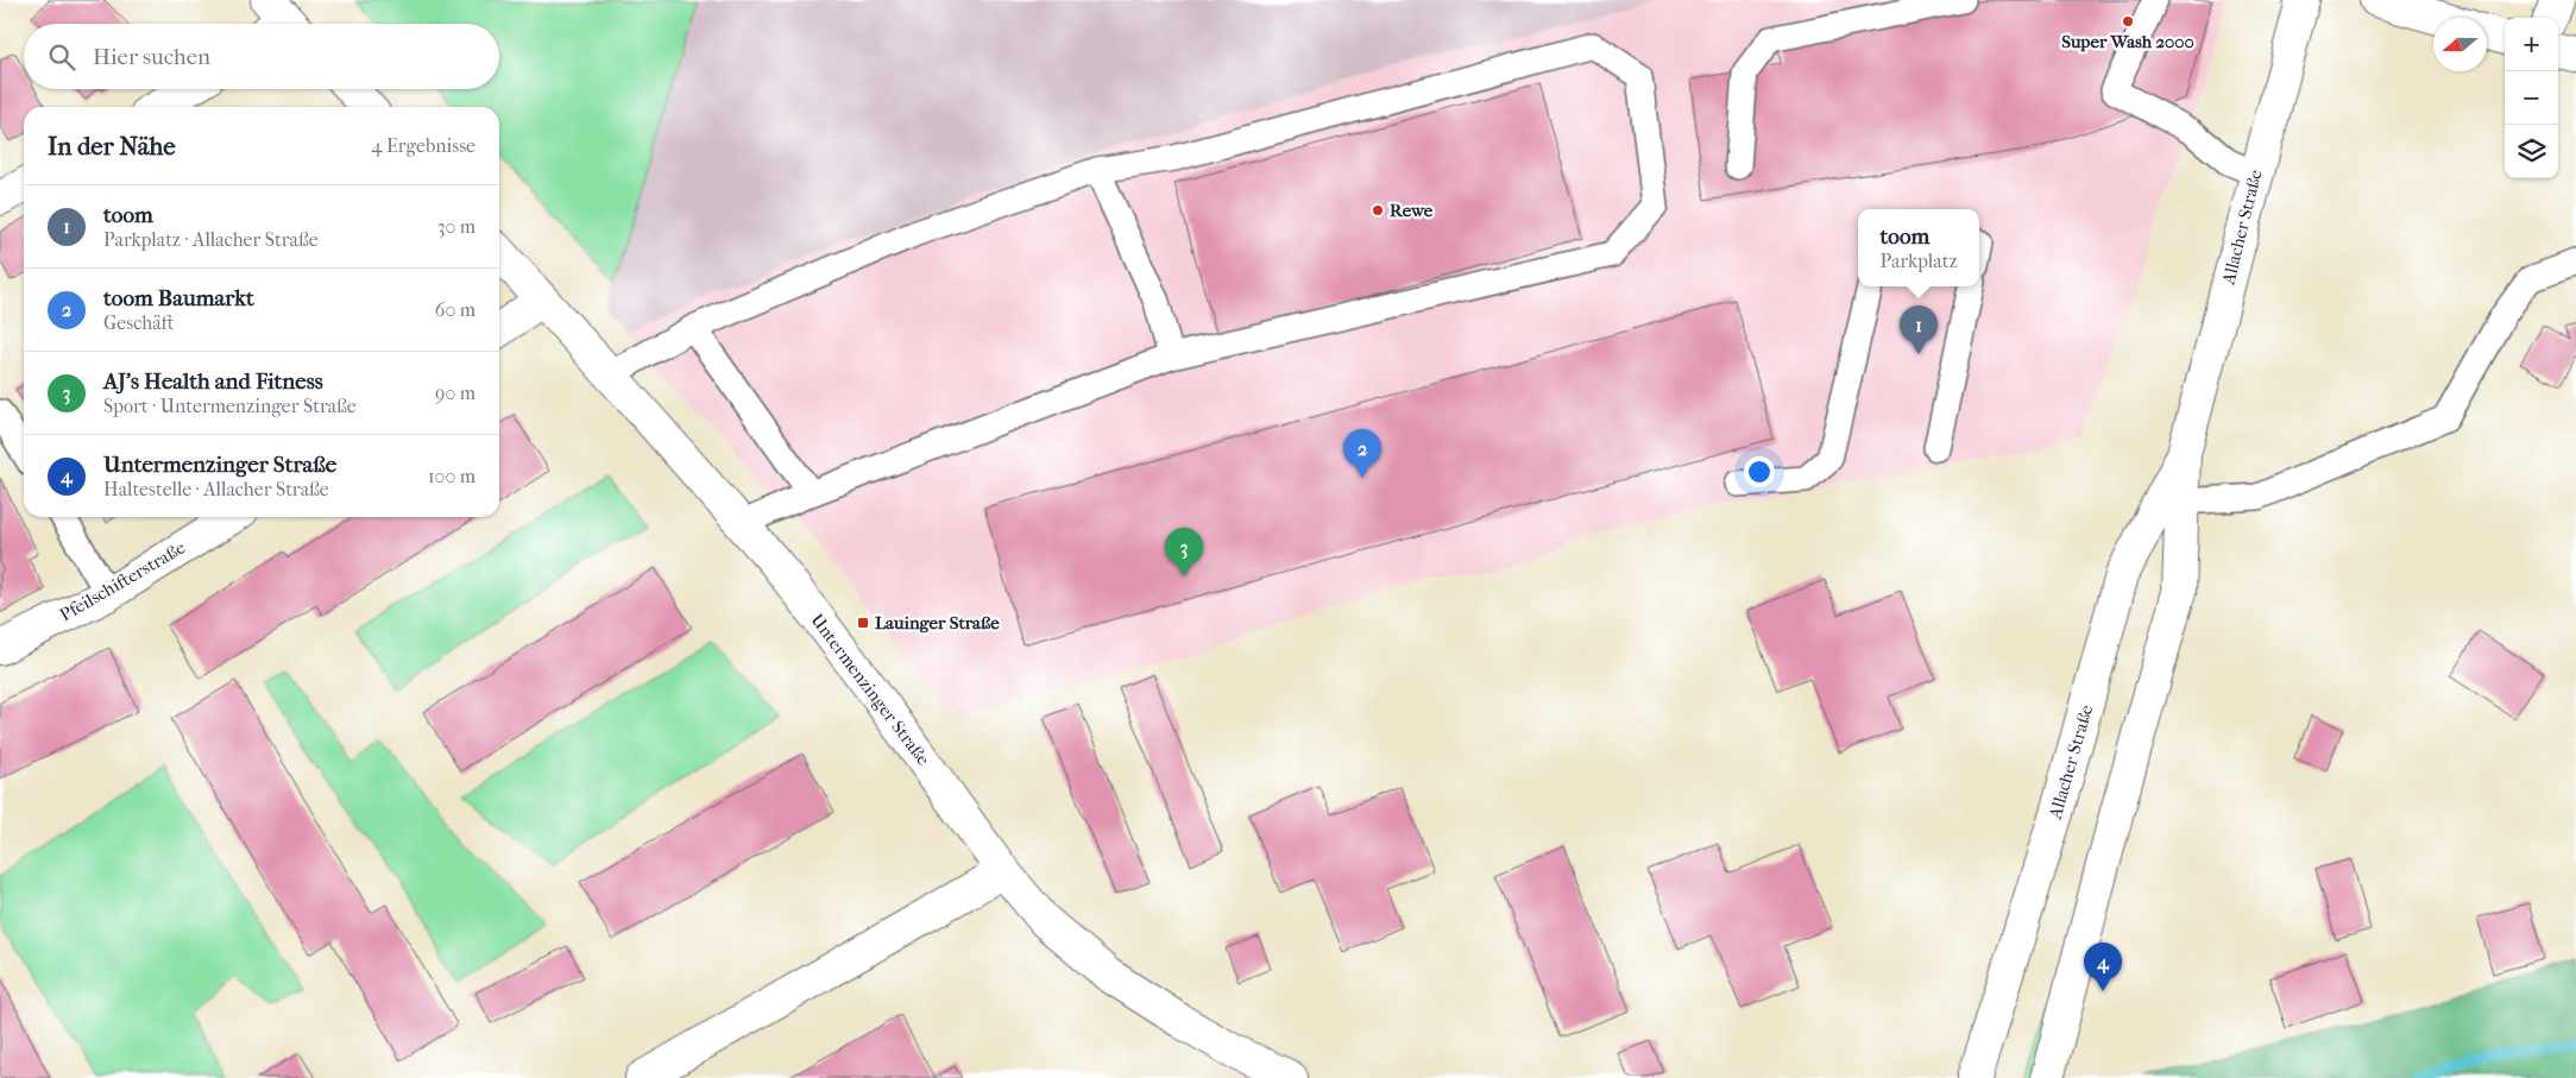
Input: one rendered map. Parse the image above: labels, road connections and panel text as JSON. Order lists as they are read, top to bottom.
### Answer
{
  "streets": {
    "street": ["Allacher Straße", "Pfeilschifterstraße", "Untermenzinger Straße"]
  },
  "places": {
    "other": ["Super Wash 2000", "Rewe"],
    "transit": ["Lauinger Straße"]
  },
  "north": "left",
  "page": {
    "map_buttons": ["+", "−"],
    "search": "Hier suchen",
    "heading": ["In der Nähe", "4 Ergebnisse"],
    "list": [
      {
        "mark": "1",
        "name": "toom",
        "note": "Parkplatz · Allacher Straße",
        "value": "30 m"
      },
      {
        "mark": "2",
        "name": "toom Baumarkt",
        "note": "Geschäft",
        "value": "60 m"
      },
      {
        "mark": "3",
        "name": "AJ's Health and Fitness",
        "note": "Sport · Untermenzinger Straße",
        "value": "90 m"
      },
      {
        "mark": "4",
        "name": "Untermenzinger Straße",
        "note": "Haltestelle · Allacher Straße",
        "value": "100 m"
      }
    ],
    "popup": ["toom", "Parkplatz"],
    "pins": [
      "1",
      "2",
      "3",
      "4"
    ]
  }
}
